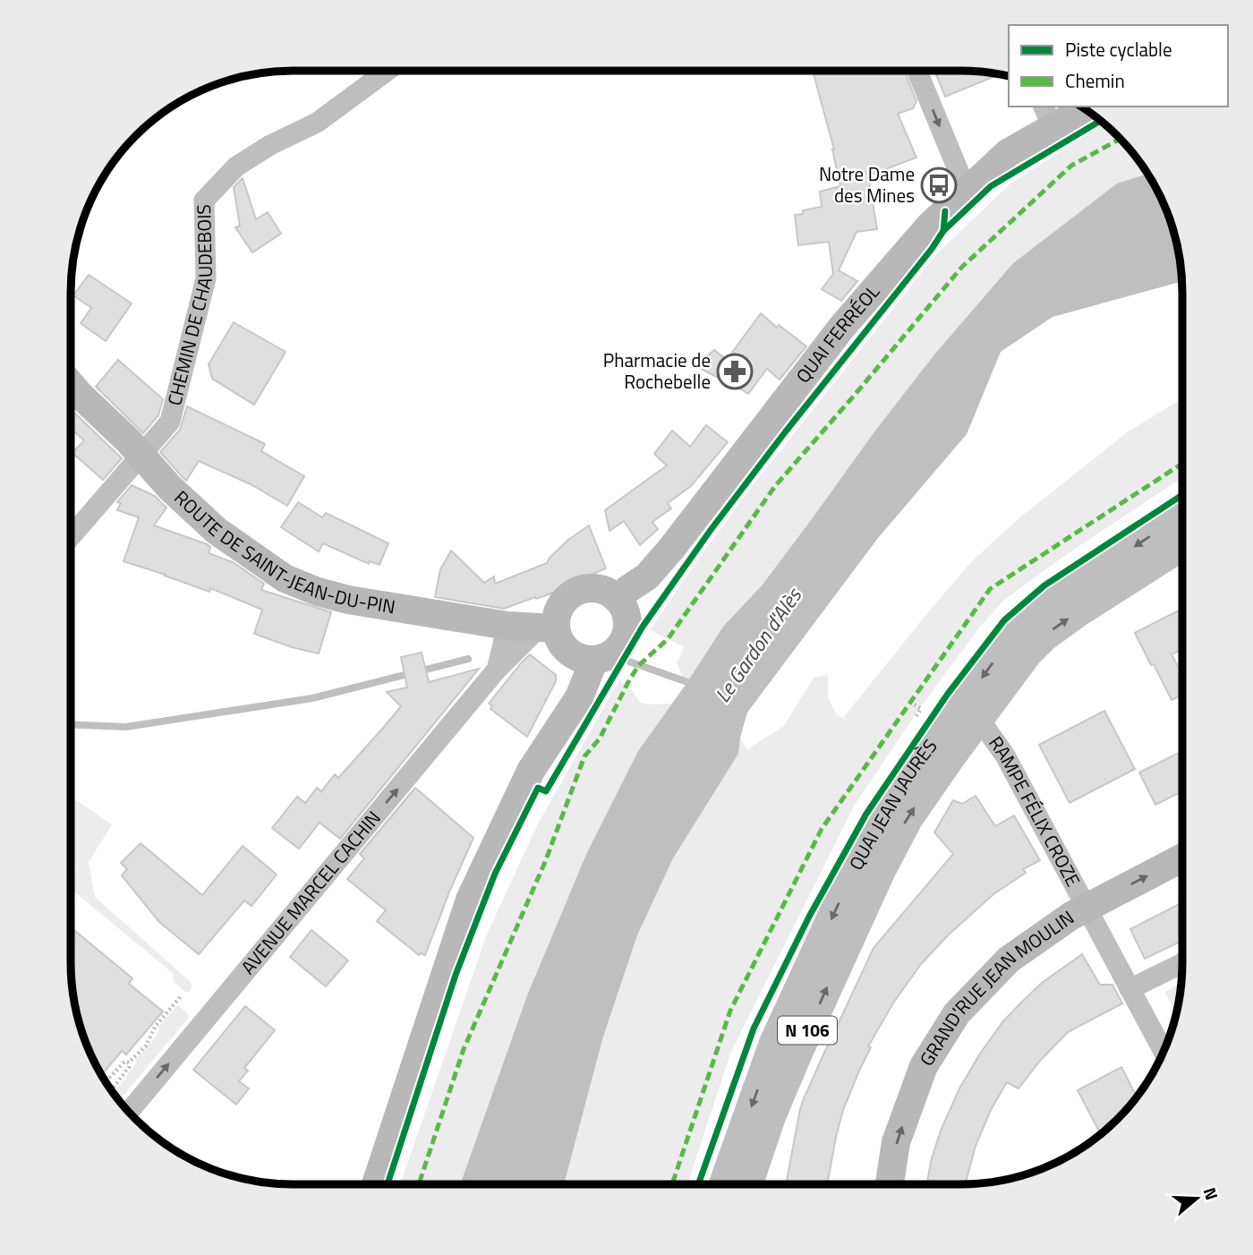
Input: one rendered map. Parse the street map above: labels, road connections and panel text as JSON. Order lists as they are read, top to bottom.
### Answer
{
  "streets": {
    "main road": [
      "QUAI FERRÉOL",
      "ROUTE DE SAINT-JEAN-DU-PIN",
      "QUAI JEAN JAURÈS",
      "GRAND'RUE JEAN MOULIN",
      "N 106"
    ],
    "street": ["CHEMIN DE CHAUDEBOIS", "RAMPE FÉLIX CROZE", "AVENUE MARCEL CACHIN"]
  },
  "crossings": [
    ["CHEMIN DE CHAUDEBOIS", "ROUTE DE SAINT-JEAN-DU-PIN"],
    ["QUAI FERRÉOL", "ROUTE DE SAINT-JEAN-DU-PIN"],
    ["QUAI FERRÉOL", "AVENUE MARCEL CACHIN"],
    ["ROUTE DE SAINT-JEAN-DU-PIN", "AVENUE MARCEL CACHIN"],
    ["QUAI JEAN JAURÈS", "RAMPE FÉLIX CROZE"],
    ["RAMPE FÉLIX CROZE", "GRAND'RUE JEAN MOULIN"]
  ],
  "one_way": ["AVENUE MARCEL CACHIN", "GRAND'RUE JEAN MOULIN"],
  "water": ["Le Gardon d'Alès"],
  "places": {
    "bus stop": ["Notre Dame des Mines"],
    "pharmacy": ["Pharmacie de Rochebelle"]
  },
  "legend": ["Piste cyclable", "Chemin"],
  "north": "right"
}
